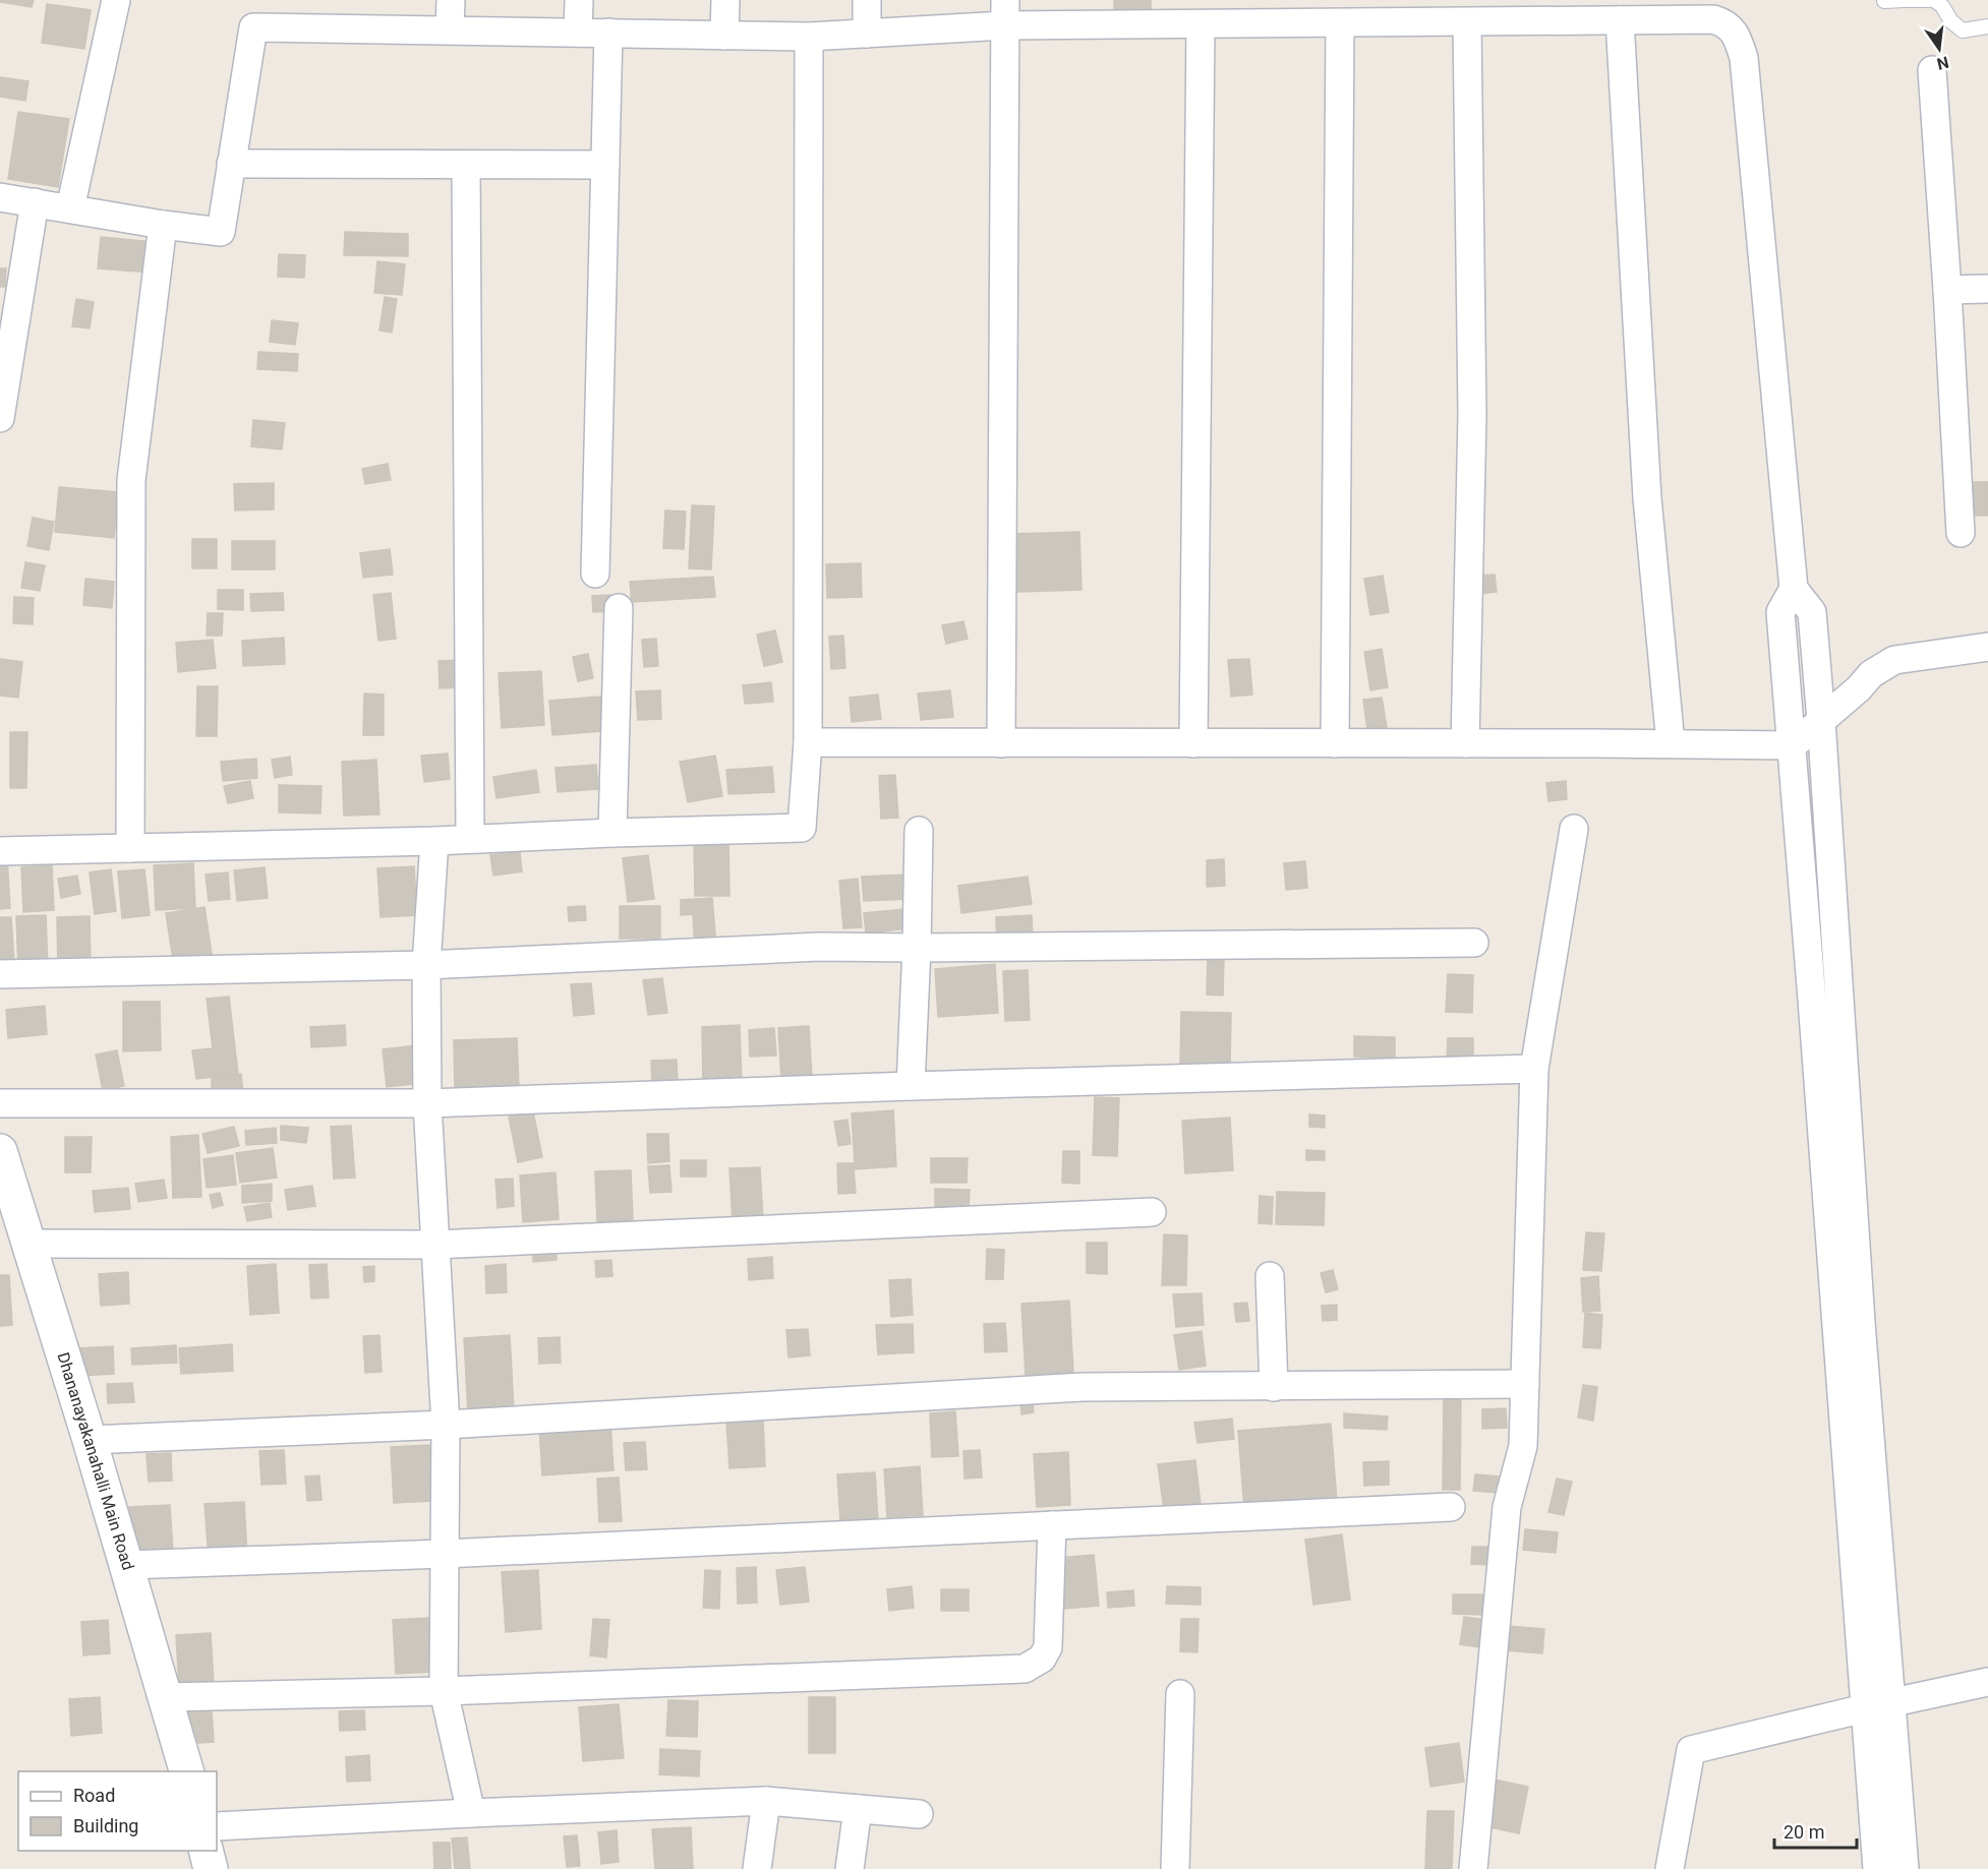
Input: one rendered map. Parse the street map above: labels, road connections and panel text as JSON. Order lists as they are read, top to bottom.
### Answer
{
  "streets": {
    "street": ["Dhananayakanahalli Main Road"]
  },
  "legend": ["Road", "Building"],
  "scale_bar": "20 m",
  "north": "bottom"
}
